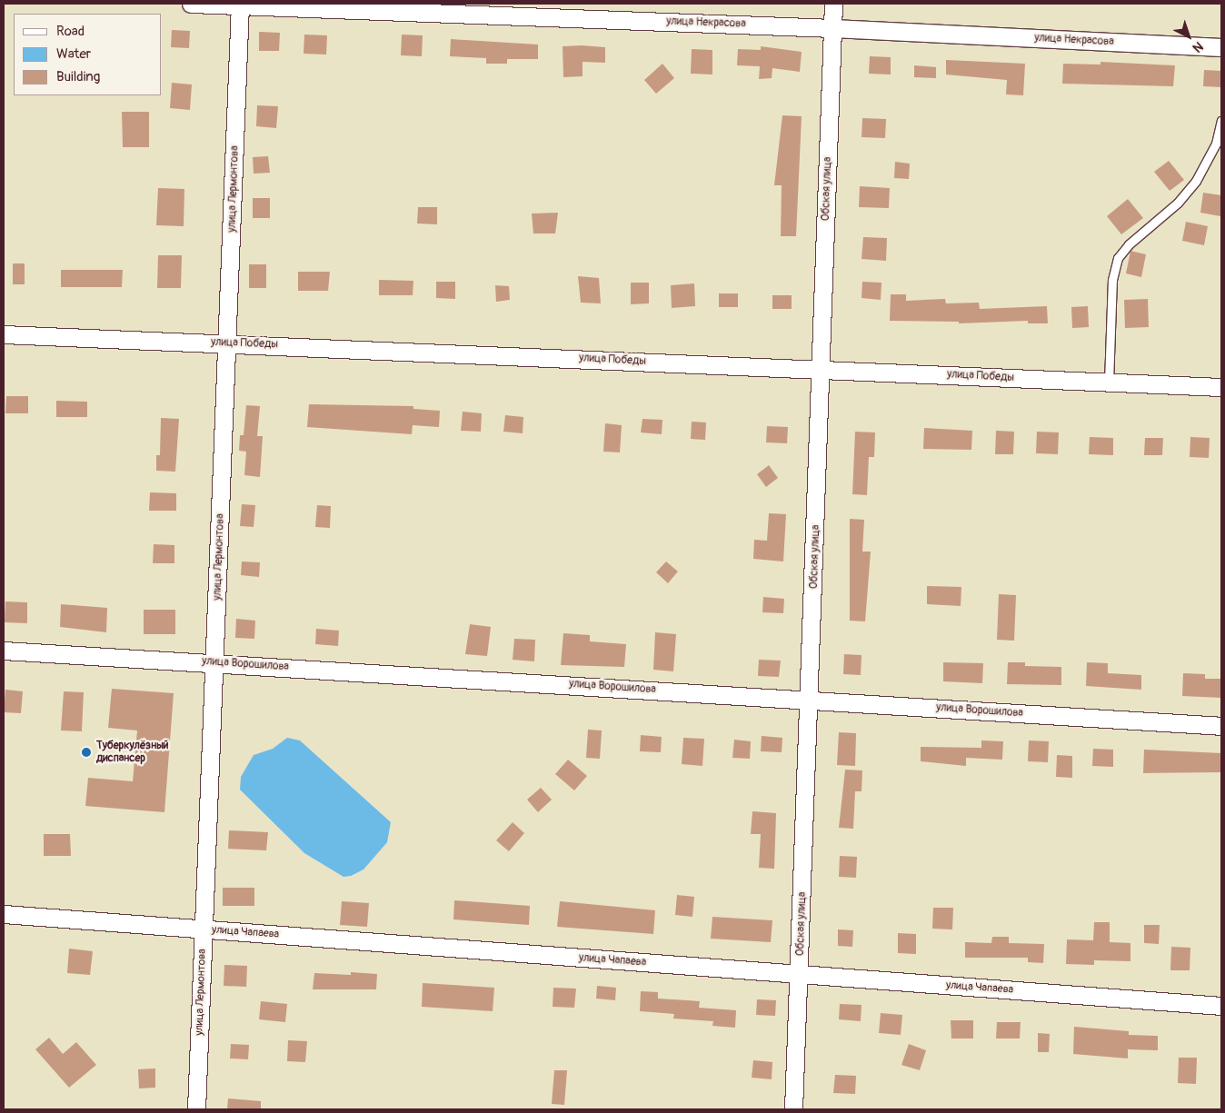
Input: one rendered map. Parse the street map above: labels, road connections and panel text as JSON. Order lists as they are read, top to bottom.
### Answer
{
  "streets": {
    "street": [
      "улица Некрасова",
      "улица Лермонтова",
      "Обская улица",
      "улица Победы",
      "улица Ворошилова",
      "улица Чапаева"
    ]
  },
  "crossings": [
    ["улица Некрасова", "улица Лермонтова"],
    ["улица Некрасова", "Обская улица"],
    ["улица Лермонтова", "улица Победы"],
    ["улица Лермонтова", "улица Ворошилова"],
    ["улица Лермонтова", "улица Чапаева"],
    ["Обская улица", "улица Победы"],
    ["Обская улица", "улица Ворошилова"],
    ["Обская улица", "улица Чапаева"]
  ],
  "places": ["Туберкулёзный диспансер"],
  "legend": ["Road", "Water", "Building"],
  "north": "bottom right"
}
